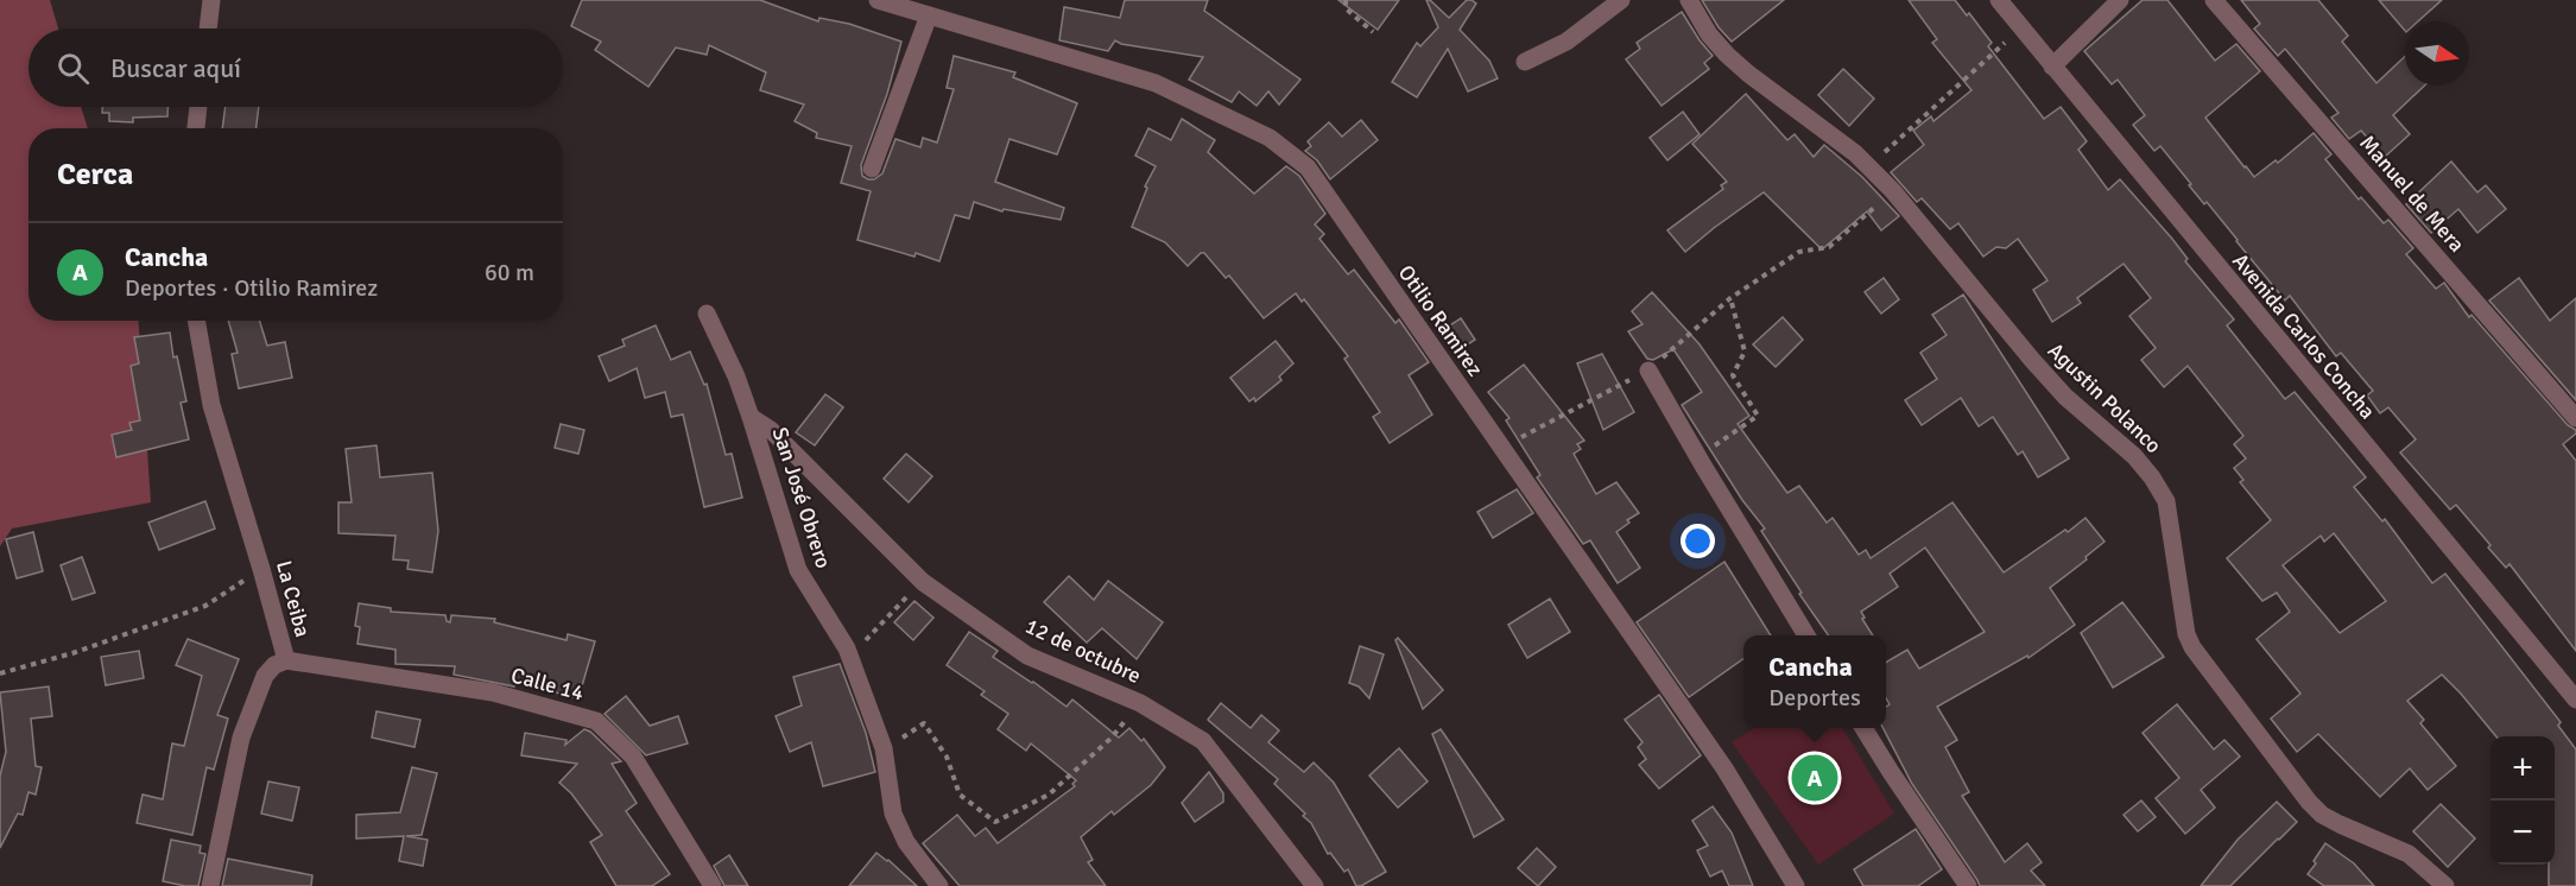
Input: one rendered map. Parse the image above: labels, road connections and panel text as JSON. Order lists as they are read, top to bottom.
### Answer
{
  "streets": {
    "street": [
      "Manuel de Mera",
      "Otilio Ramirez",
      "Avenida Carlos Concha",
      "Agustin Polanco",
      "San José Obrero",
      "La Ceiba",
      "12 de octubre",
      "Calle 14"
    ]
  },
  "crossings": [
    ["San José Obrero", "12 de octubre"],
    ["La Ceiba", "Calle 14"]
  ],
  "north": "right",
  "page": {
    "search": "Buscar aquí",
    "heading": "Cerca",
    "list": [
      {
        "mark": "A",
        "name": "Cancha",
        "note": "Deportes · Otilio Ramirez",
        "value": "60 m"
      }
    ],
    "popup": ["Cancha", "Deportes"],
    "map_buttons": ["+", "−"],
    "pins": "A"
  }
}
